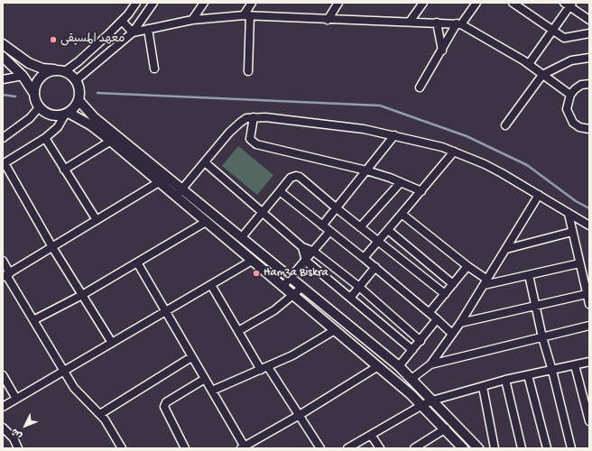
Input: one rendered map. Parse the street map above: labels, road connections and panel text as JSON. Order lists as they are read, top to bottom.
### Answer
{
  "places": ["معهد المسيقى", "Hamza Biskra"],
  "north": "bottom left"
}
